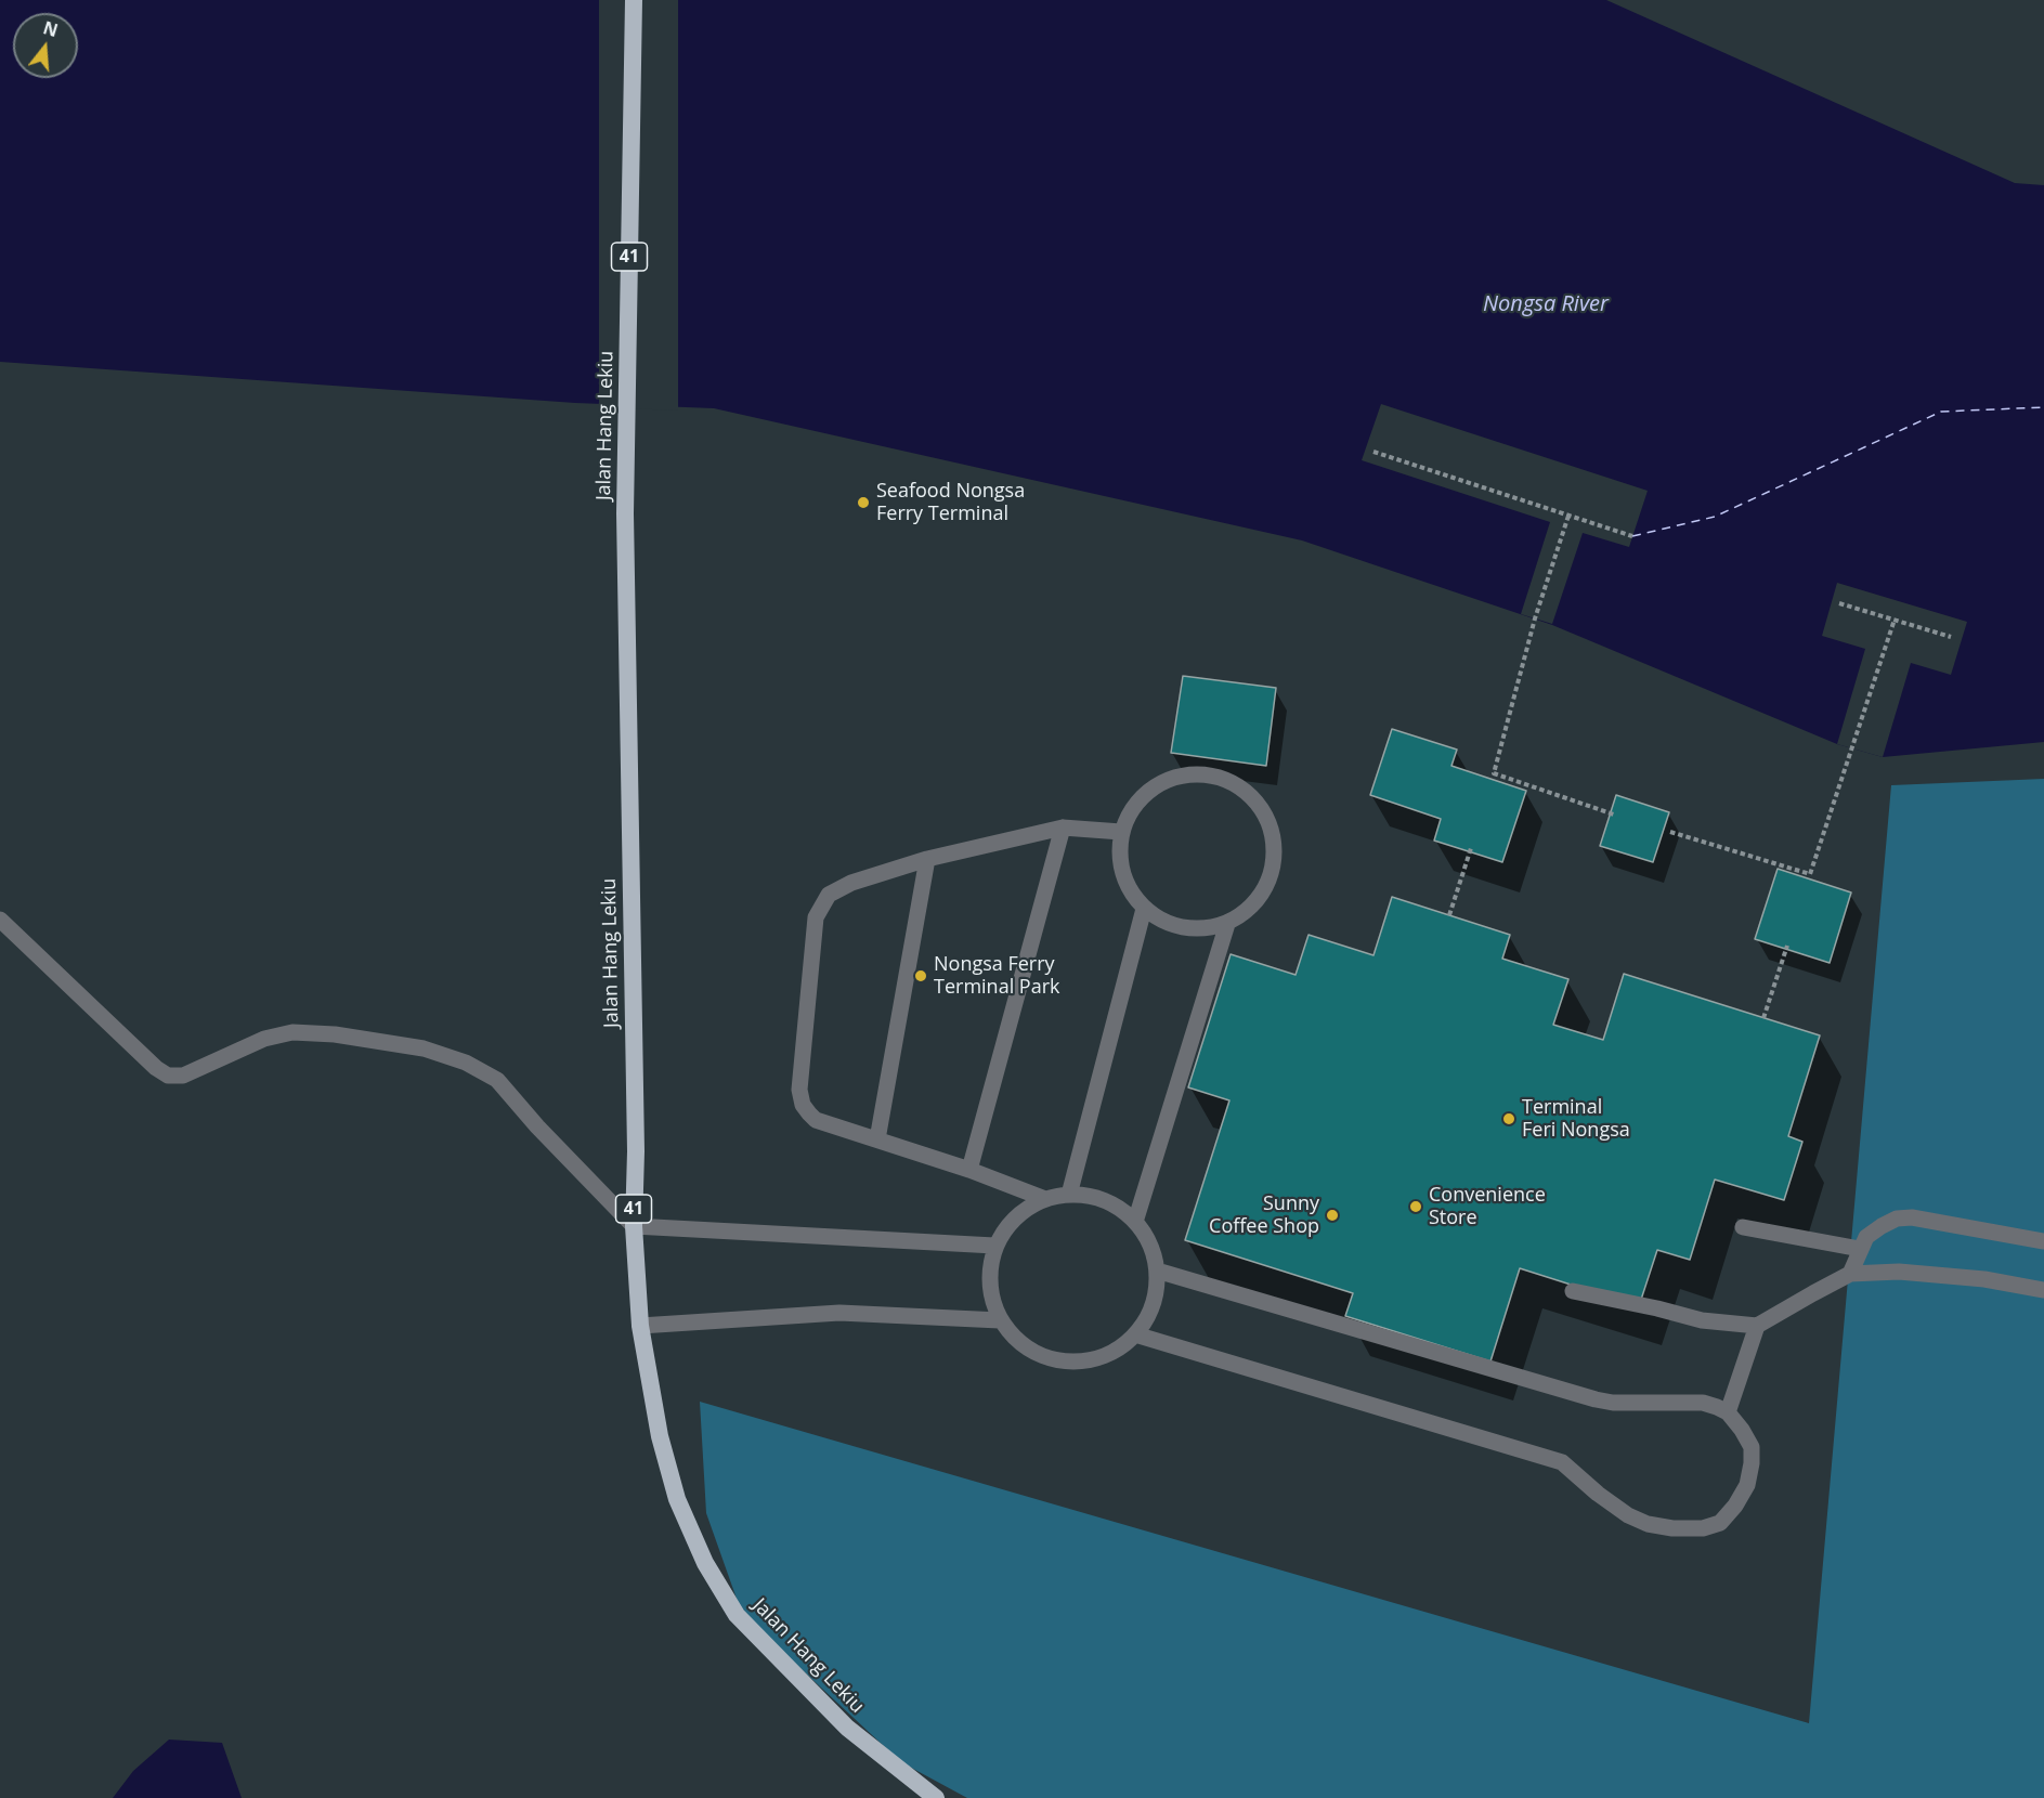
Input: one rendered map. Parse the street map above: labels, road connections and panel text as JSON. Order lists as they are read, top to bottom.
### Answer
{
  "streets": {
    "highway": ["41", "Jalan Hang Lekiu"]
  },
  "water": ["Nongsa River"],
  "places": [
    "Seafood Nongsa Ferry Terminal",
    "Nongsa Ferry Terminal Park",
    "Terminal Feri Nongsa",
    "Convenience Store",
    "Sunny Coffee Shop"
  ],
  "north": "top"
}
